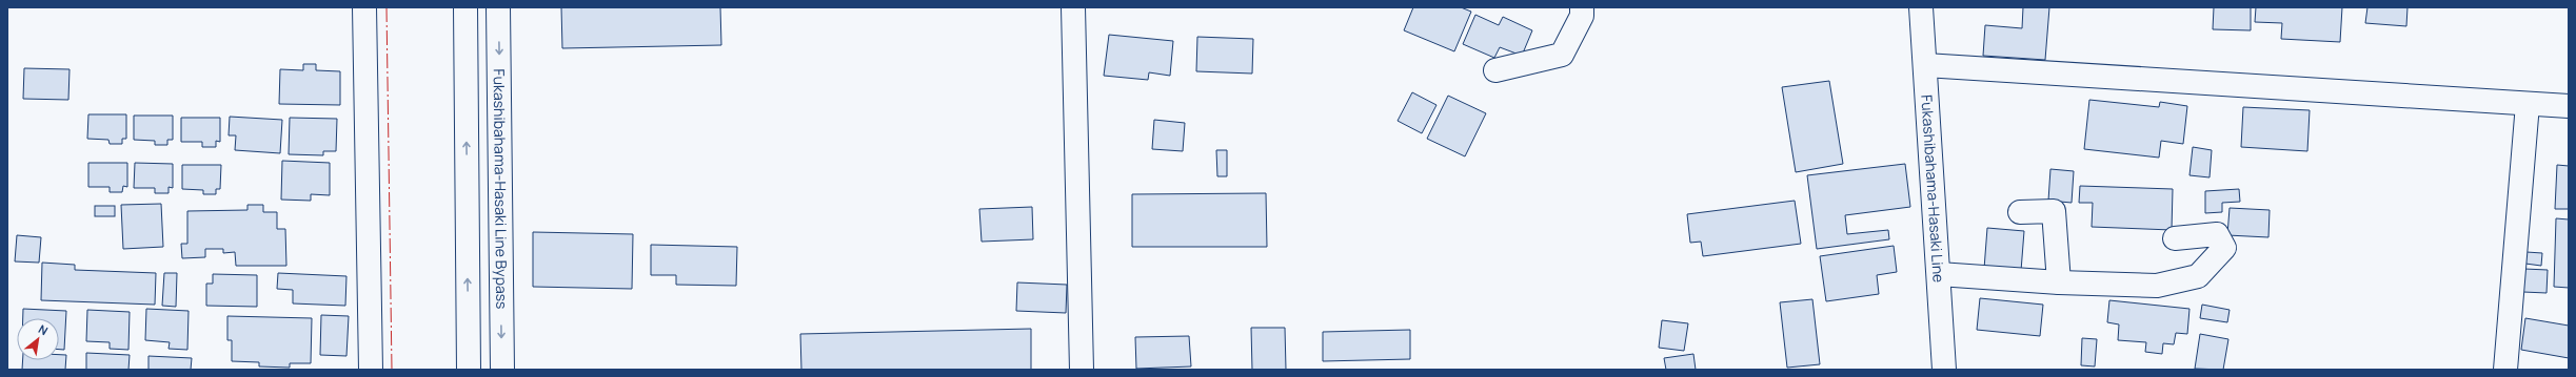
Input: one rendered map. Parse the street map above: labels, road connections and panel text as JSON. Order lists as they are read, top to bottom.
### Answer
{
  "streets": {
    "street": ["Fukashibahama-Hasaki Line", "Fukashibahama-Hasaki Line Bypass"]
  },
  "north": "top right"
}
